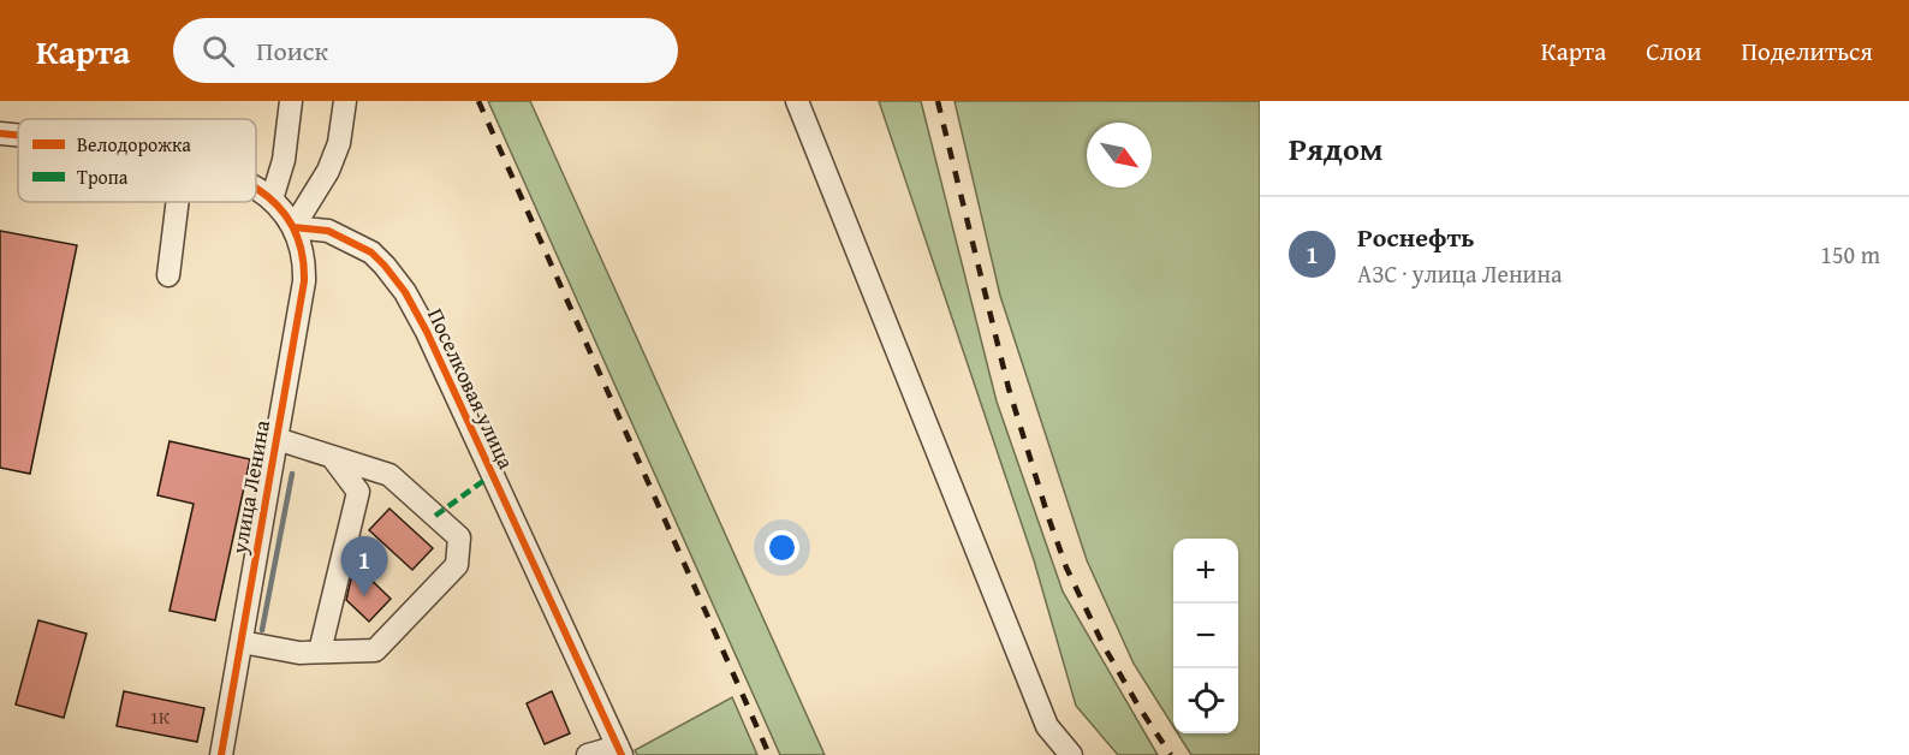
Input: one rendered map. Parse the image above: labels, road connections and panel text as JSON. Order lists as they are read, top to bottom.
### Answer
{
  "streets": {
    "street": ["Поселковая улица", "улица Ленина"]
  },
  "crossings": [
    ["Поселковая улица", "улица Ленина"]
  ],
  "house_numbers": ["1К"],
  "legend": ["Велодорожка", "Тропа"],
  "north": "bottom right",
  "page": {
    "header": "Карта",
    "search": "Поиск",
    "nav": ["Карта", "Слои", "Поделиться"],
    "heading": "Рядом",
    "list": [
      {
        "mark": "1",
        "name": "Роснефть",
        "note": "АЗС · улица Ленина",
        "value": "150 m"
      }
    ],
    "pins": "1",
    "map_buttons": ["+", "−"]
  }
}
